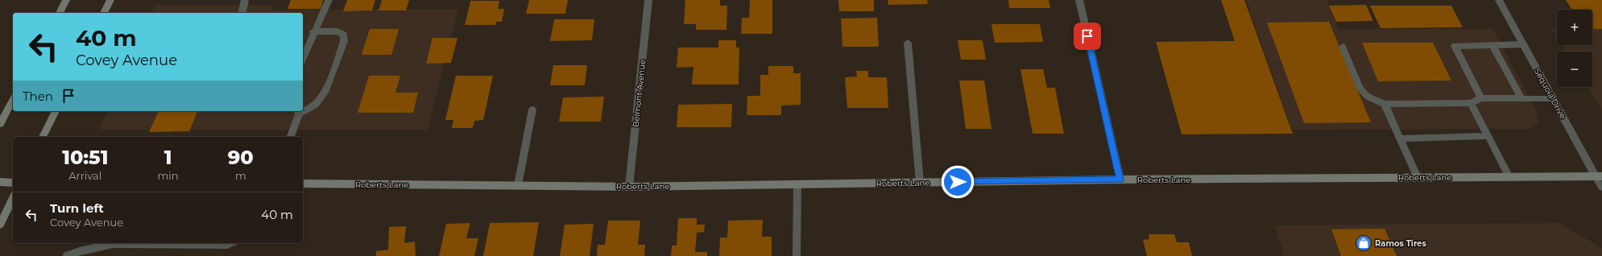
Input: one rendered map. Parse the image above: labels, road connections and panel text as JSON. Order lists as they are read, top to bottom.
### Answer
{
  "streets": {
    "main road": ["Roberts Lane"],
    "street": ["Belmont Avenue", "Sequoia Drive"]
  },
  "crossings": [
    ["Belmont Avenue", "Roberts Lane"],
    ["Sequoia Drive", "Roberts Lane"]
  ],
  "places": {
    "shop": ["Ramos Tires"]
  },
  "page": {
    "map_buttons": ["+", "−"],
    "turn": ["40 m", "Covey Avenue"],
    "then": "Then",
    "eta": [
      "10:51",
      "Arrival",
      "1",
      "min",
      "90",
      "m"
    ],
    "list": [
      {
        "name": "Turn left",
        "note": "Covey Avenue",
        "value": "40 m"
      }
    ]
  }
}
